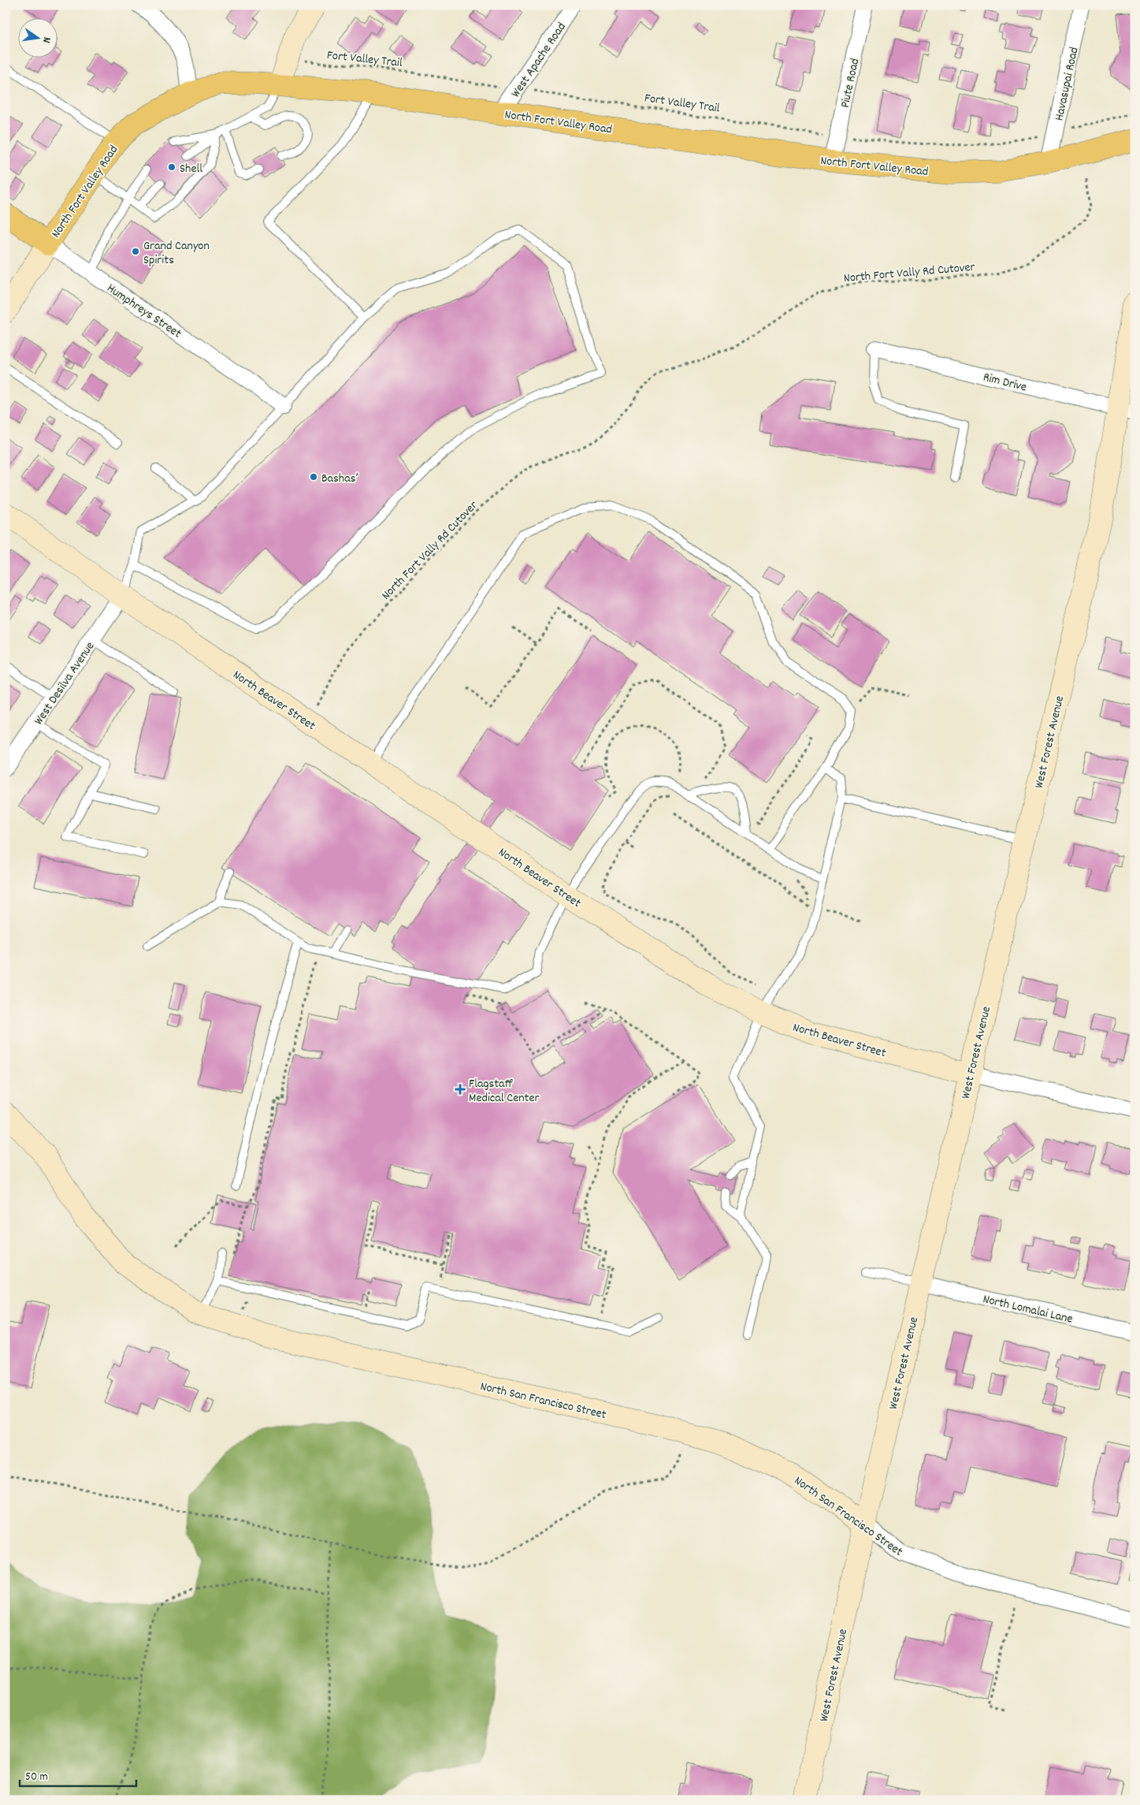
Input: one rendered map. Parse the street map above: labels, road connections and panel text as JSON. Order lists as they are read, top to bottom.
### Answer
{
  "streets": {
    "main road": ["North Fort Valley Road", "Humphreys Street"],
    "street": [
      "West Apache Road",
      "Piute Road",
      "Havasupai Road",
      "Rim Drive",
      "West Desilva Avenue",
      "North Beaver Street",
      "West Forest Avenue",
      "North Lomalai Lane",
      "North San Francisco Street"
    ],
    "path": ["Fort Valley Trail", "North Fort Vally Rd Cutover"]
  },
  "crossings": [
    ["West Apache Road", "North Fort Valley Road"],
    ["Piute Road", "North Fort Valley Road"],
    ["Havasupai Road", "North Fort Valley Road"],
    ["North Fort Valley Road", "Humphreys Street"],
    ["Rim Drive", "West Forest Avenue"],
    ["West Desilva Avenue", "North Beaver Street"],
    ["North Beaver Street", "West Forest Avenue"],
    ["West Forest Avenue", "North Lomalai Lane"],
    ["West Forest Avenue", "North San Francisco Street"]
  ],
  "places": {
    "other": ["Shell", "Grand Canyon Spirits", "Bashas’"],
    "health": ["Flagstaff Medical Center"]
  },
  "scale_bar": "50 m",
  "north": "right"
}
